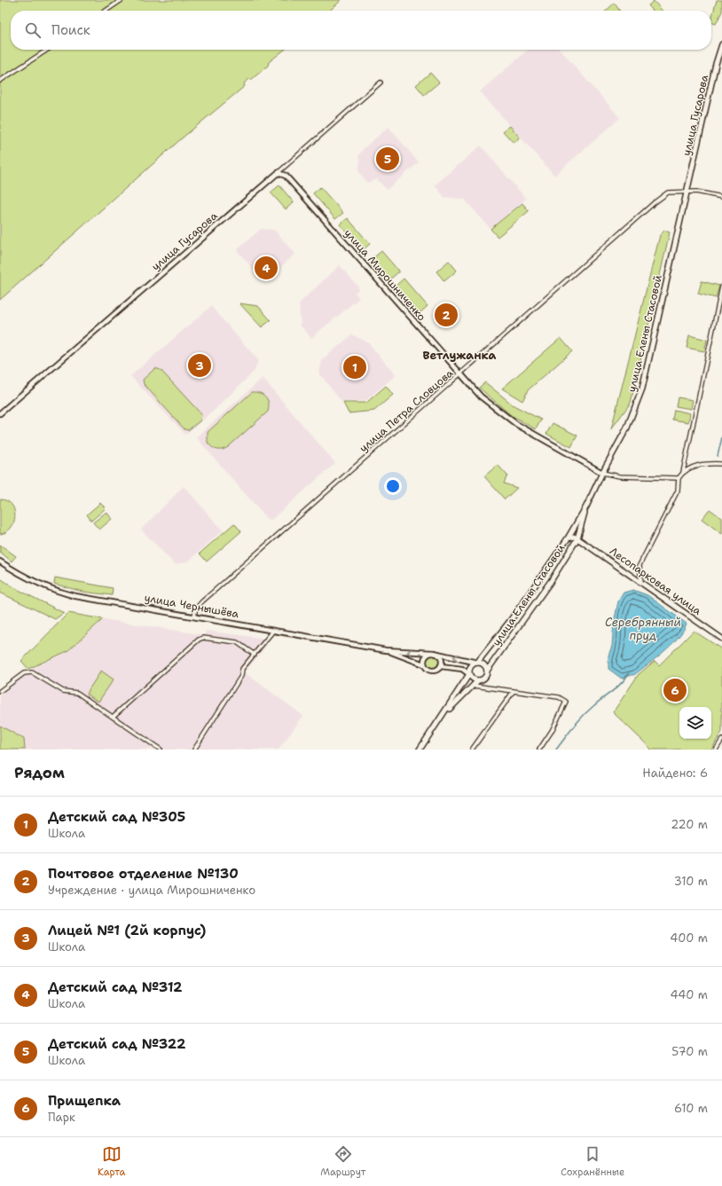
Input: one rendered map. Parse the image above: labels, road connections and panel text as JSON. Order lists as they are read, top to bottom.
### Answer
{
  "streets": {
    "main road": ["улица Гусарова", "улица Елены Стасовой", "Лесопарковая улица"],
    "street": ["улица Мирошниченко", "улица Петра Словцова", "улица Чернышёва"]
  },
  "crossings": [
    ["улица Гусарова", "улица Мирошниченко"],
    ["улица Гусарова", "улица Елены Стасовой"],
    ["улица Гусарова", "улица Петра Словцова"],
    ["улица Мирошниченко", "улица Елены Стасовой"],
    ["улица Мирошниченко", "улица Петра Словцова"],
    ["улица Елены Стасовой", "улица Петра Словцова"],
    ["улица Елены Стасовой", "Лесопарковая улица"],
    ["улица Елены Стасовой", "улица Чернышёва"],
    ["улица Петра Словцова", "улица Чернышёва"]
  ],
  "districts": ["Ветлужанка"],
  "water": ["Серебрянный пруд"],
  "page": {
    "search": "Поиск",
    "pins": [
      "5",
      "4",
      "2",
      "3",
      "1",
      "6"
    ],
    "heading": ["Рядом", "Найдено: 6"],
    "list": [
      {
        "mark": "1",
        "name": "Детский сад №305",
        "note": "Школа",
        "value": "220 m"
      },
      {
        "mark": "2",
        "name": "Почтовое отделение №130",
        "note": "Учреждение · улица Мирошниченко",
        "value": "310 m"
      },
      {
        "mark": "3",
        "name": "Лицей №1 (2й корпус)",
        "note": "Школа",
        "value": "400 m"
      },
      {
        "mark": "4",
        "name": "Детский сад №312",
        "note": "Школа",
        "value": "440 m"
      },
      {
        "mark": "5",
        "name": "Детский сад №322",
        "note": "Школа",
        "value": "570 m"
      },
      {
        "mark": "6",
        "name": "Прищепка",
        "note": "Парк",
        "value": "610 m"
      }
    ],
    "nav": ["Карта", "Маршрут", "Сохранённые"]
  }
}
